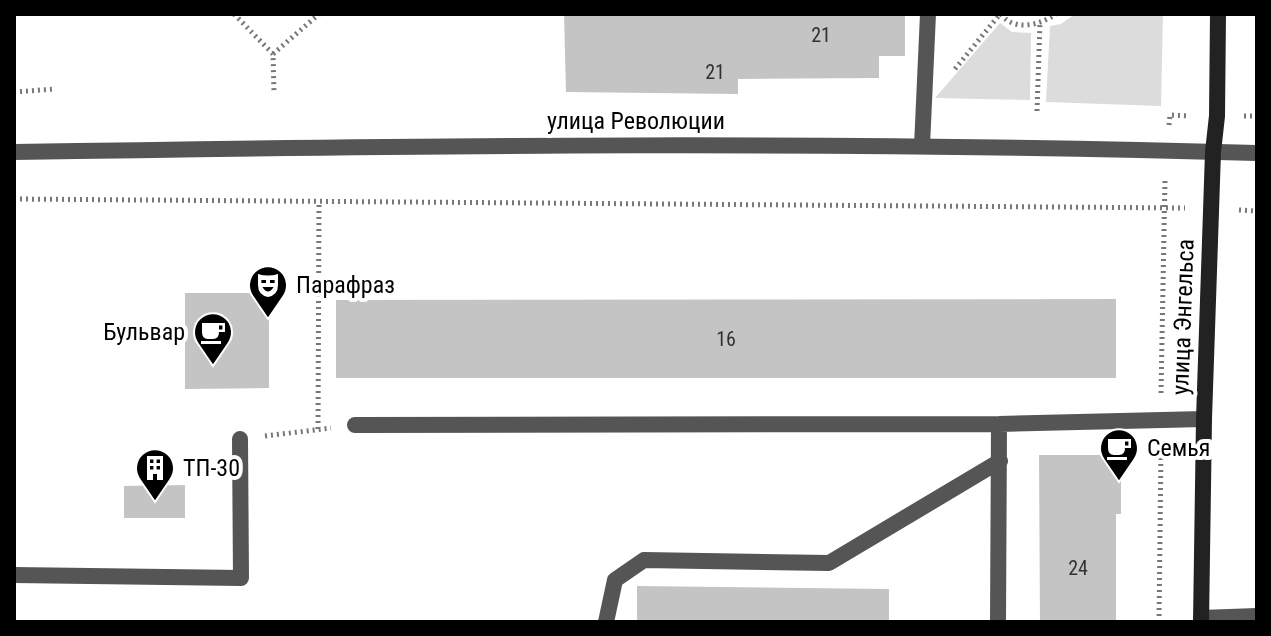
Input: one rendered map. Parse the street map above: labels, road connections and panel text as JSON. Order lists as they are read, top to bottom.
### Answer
{
  "streets": {
    "main road": ["улица Энгельса"],
    "street": ["улица Революции"]
  },
  "crossings": [
    ["улица Революции", "улица Энгельса"]
  ],
  "places": {
    "theatre": ["Парафраз"],
    "cafe": ["Бульвар", "Семья"],
    "building": ["ТП-30"]
  },
  "house_numbers": [
    "21",
    "21",
    "16",
    "24"
  ]
}
